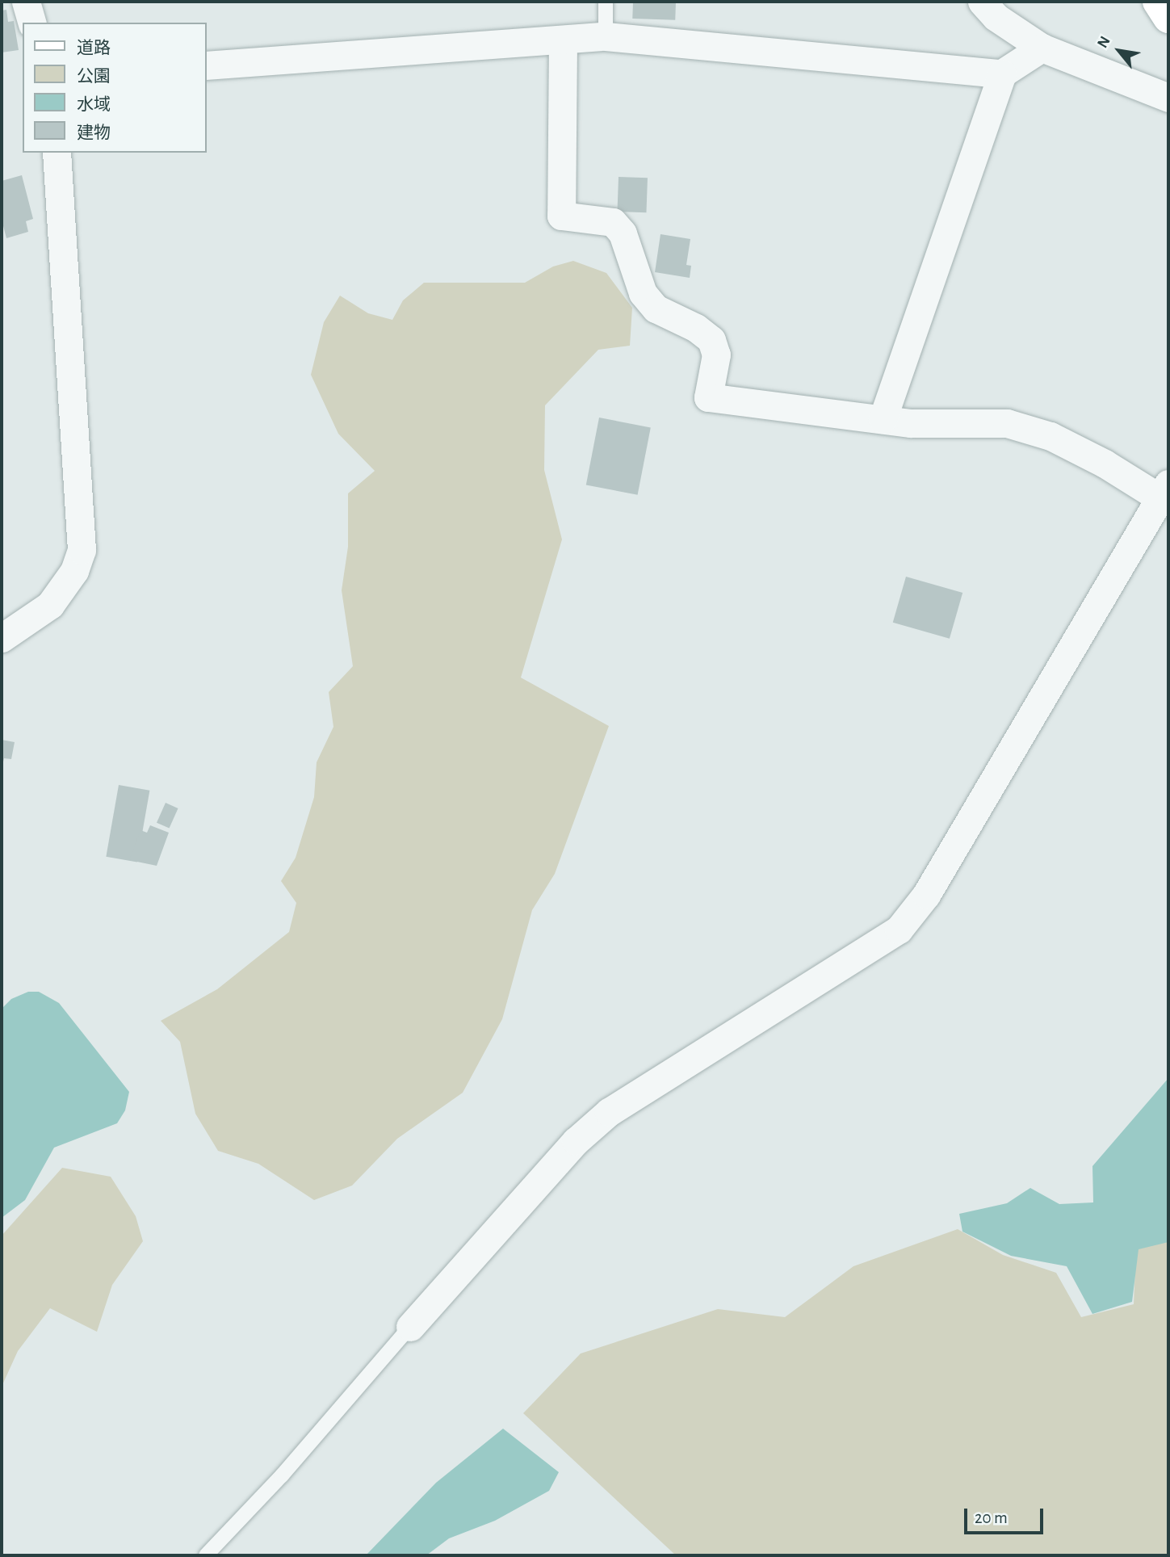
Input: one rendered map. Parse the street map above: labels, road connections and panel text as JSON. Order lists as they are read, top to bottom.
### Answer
{
  "legend": [
    "道路",
    "公園",
    "水域",
    "建物"
  ],
  "scale_bar": "20 m",
  "north": "top left"
}
